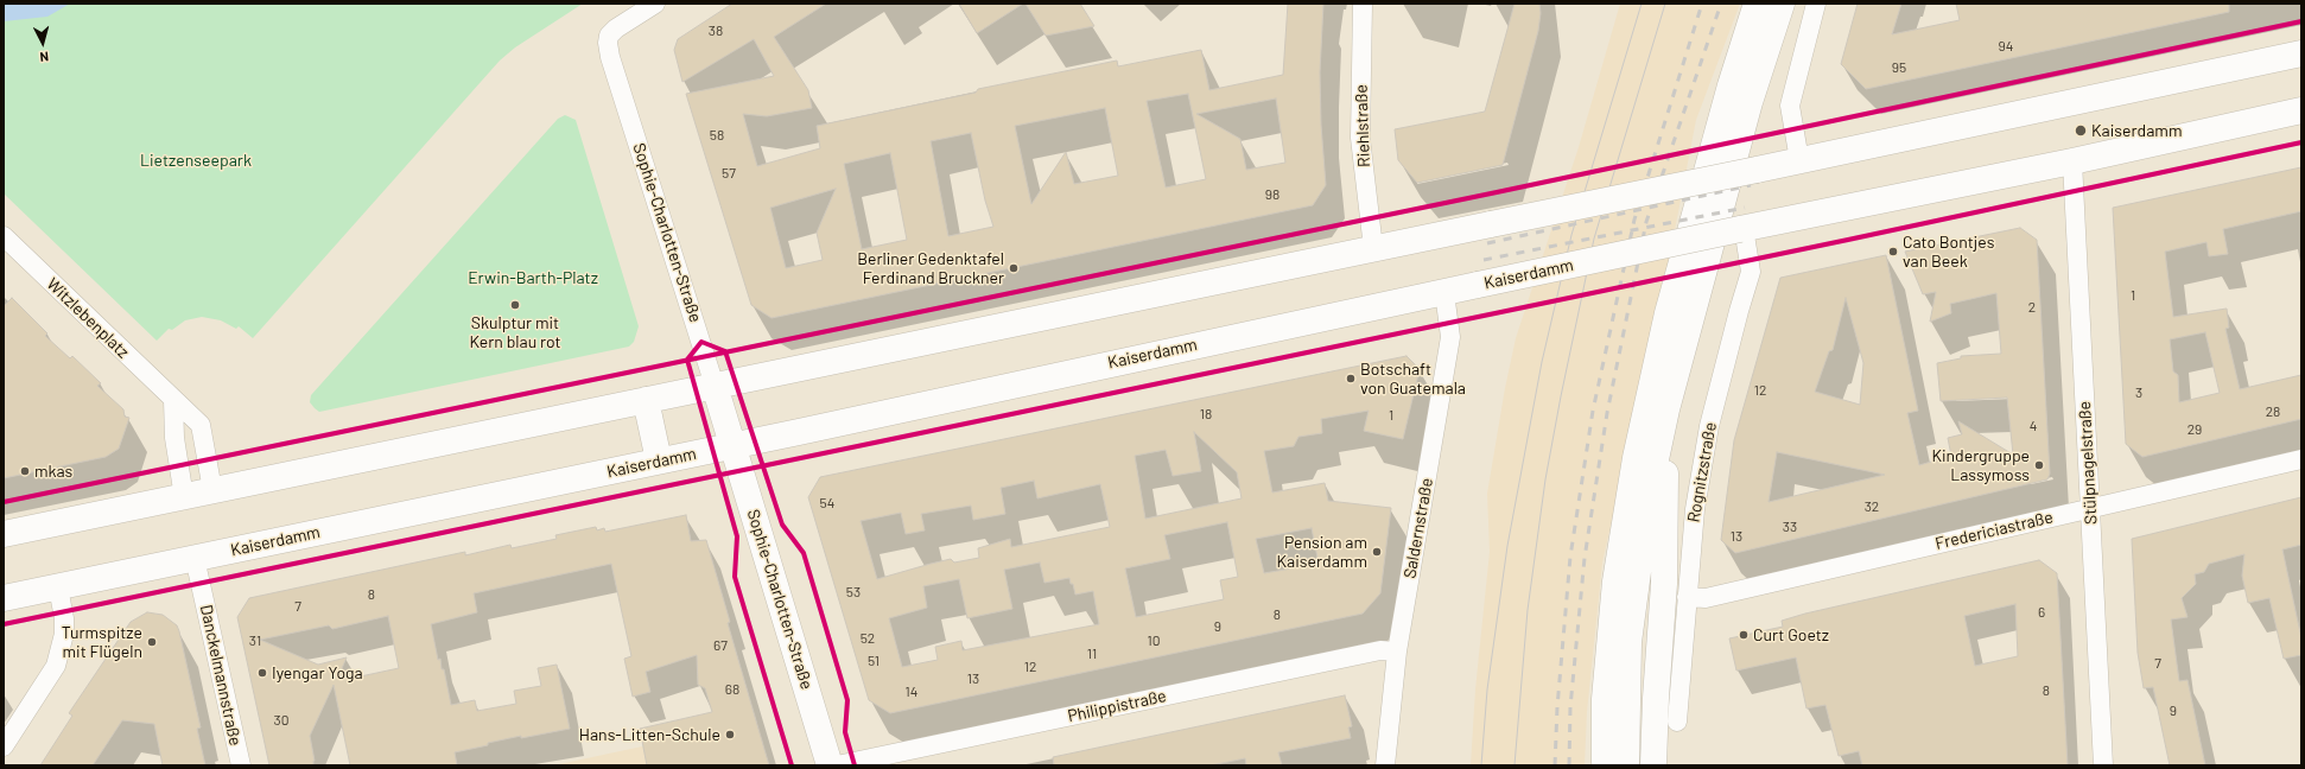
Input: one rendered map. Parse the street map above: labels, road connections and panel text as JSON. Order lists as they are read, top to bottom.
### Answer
{
  "streets": {
    "main road": ["Sophie-Charlotten-Straße", "Kaiserdamm"],
    "street": [
      "Riehlstraße",
      "Witzlebenplatz",
      "Stülpnagelstraße",
      "Rognitzstraße",
      "Saldernstraße",
      "Fredericiastraße",
      "Danckelmannstraße",
      "Philippistraße"
    ]
  },
  "crossings": [
    ["Sophie-Charlotten-Straße", "Kaiserdamm"],
    ["Kaiserdamm", "Stülpnagelstraße"],
    ["Kaiserdamm", "Rognitzstraße"],
    ["Kaiserdamm", "Saldernstraße"],
    ["Kaiserdamm", "Danckelmannstraße"],
    ["Stülpnagelstraße", "Fredericiastraße"],
    ["Rognitzstraße", "Fredericiastraße"],
    ["Saldernstraße", "Philippistraße"]
  ],
  "parks": ["Lietzenseepark", "Erwin-Barth-Platz"],
  "places": [
    "Kaiserdamm",
    "Cato Bontjes van Beek",
    "Berliner Gedenktafel Ferdinand Bruckner",
    "Skulptur mit Kern blau rot",
    "Botschaft von Guatemala",
    "Kindergruppe Lassymoss",
    "mkas",
    "Pension am Kaiserdamm",
    "Curt Goetz",
    "Turmspitze mit Flügeln",
    "Iyengar Yoga",
    "Hans-Litten-Schule"
  ],
  "house_numbers": [
    "38",
    "94",
    "95",
    "58",
    "57",
    "98",
    "1",
    "2",
    "12",
    "3",
    "28",
    "18",
    "1",
    "4",
    "29",
    "54",
    "32",
    "33",
    "13",
    "53",
    "8",
    "7",
    "6",
    "8",
    "9",
    "52",
    "31",
    "10",
    "67",
    "11",
    "51",
    "7",
    "12",
    "13",
    "68",
    "8",
    "14",
    "9",
    "30"
  ],
  "north": "bottom"
}
